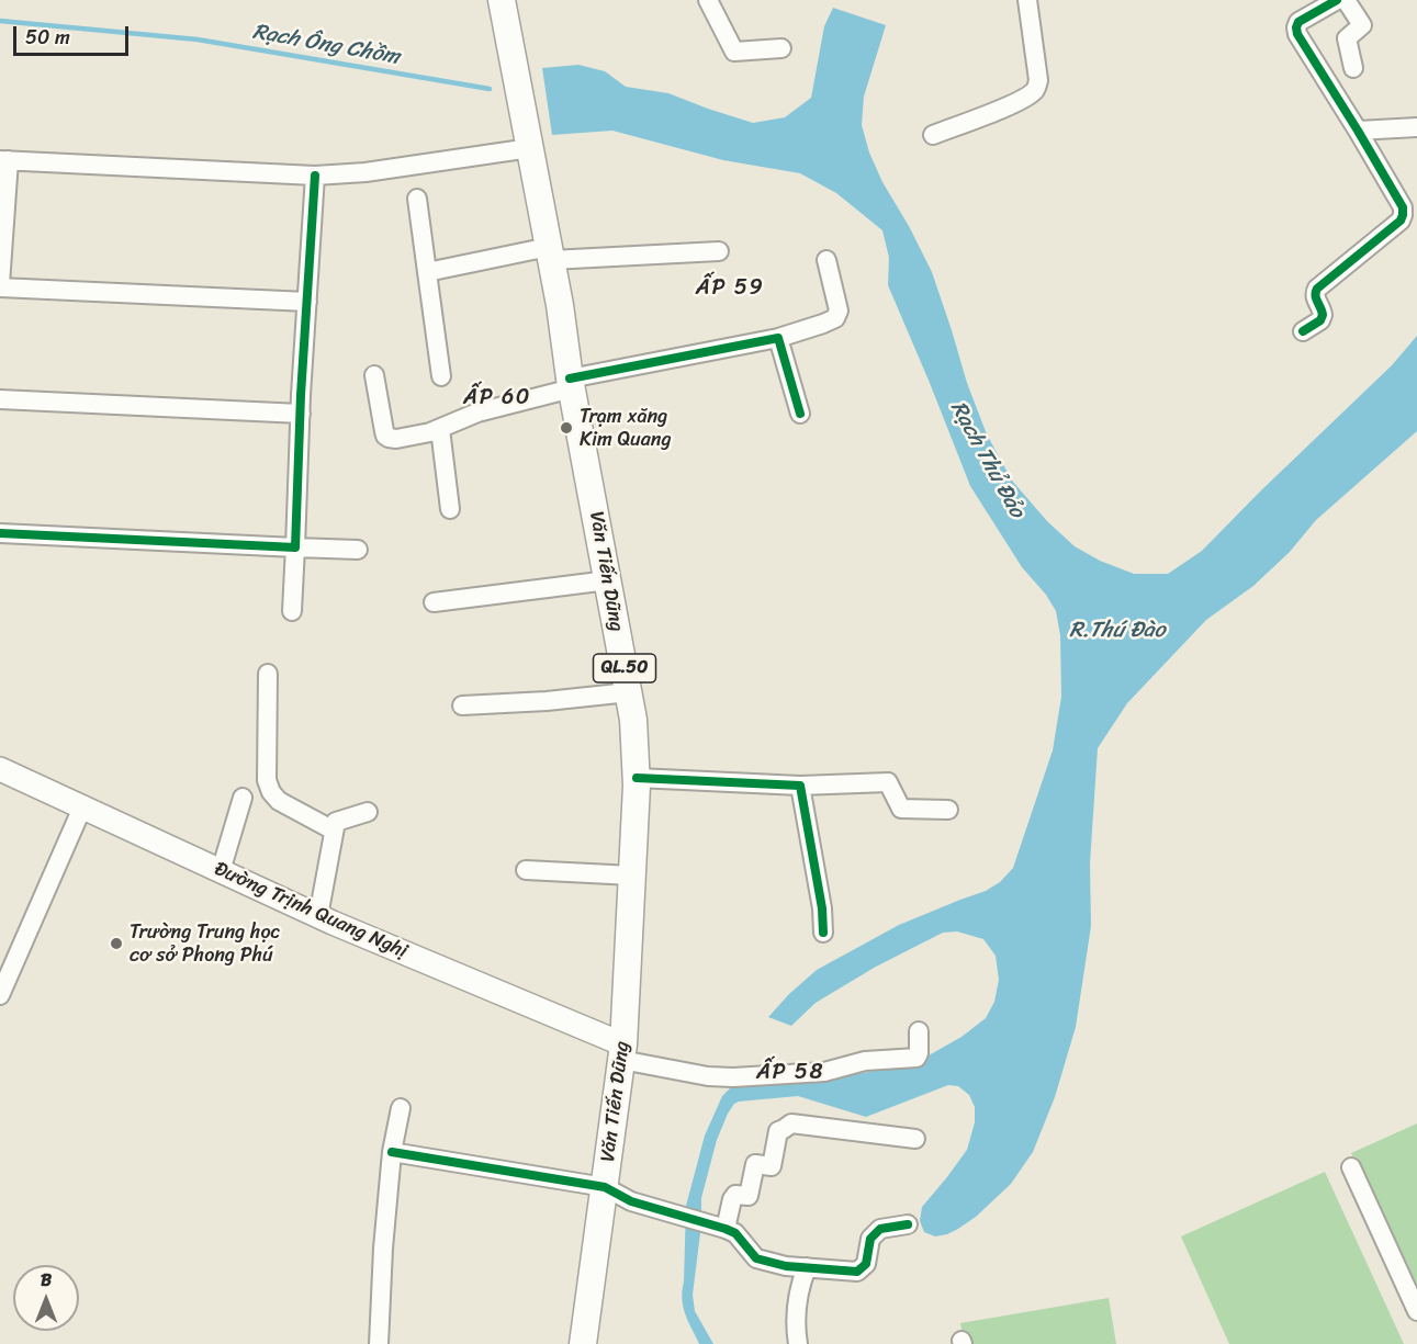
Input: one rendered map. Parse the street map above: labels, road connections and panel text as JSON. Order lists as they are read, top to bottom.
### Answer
{
  "streets": {
    "highway": ["Văn Tiến Dũng", "QL.50"],
    "main road": ["Đường Trịnh Quang Nghị"]
  },
  "crossings": [
    ["Văn Tiến Dũng", "Đường Trịnh Quang Nghị"]
  ],
  "districts": ["ẤP 59", "ẤP 60", "ẤP 58"],
  "water": ["Rạch Ông Chồm", "Rạch Thủ Đảo", "R.Thú Đào"],
  "places": ["Trạm xăng Kim Quang", "Trường Trung học cơ sở Phong Phú"],
  "scale_bar": "50 m",
  "north": "top"
}
